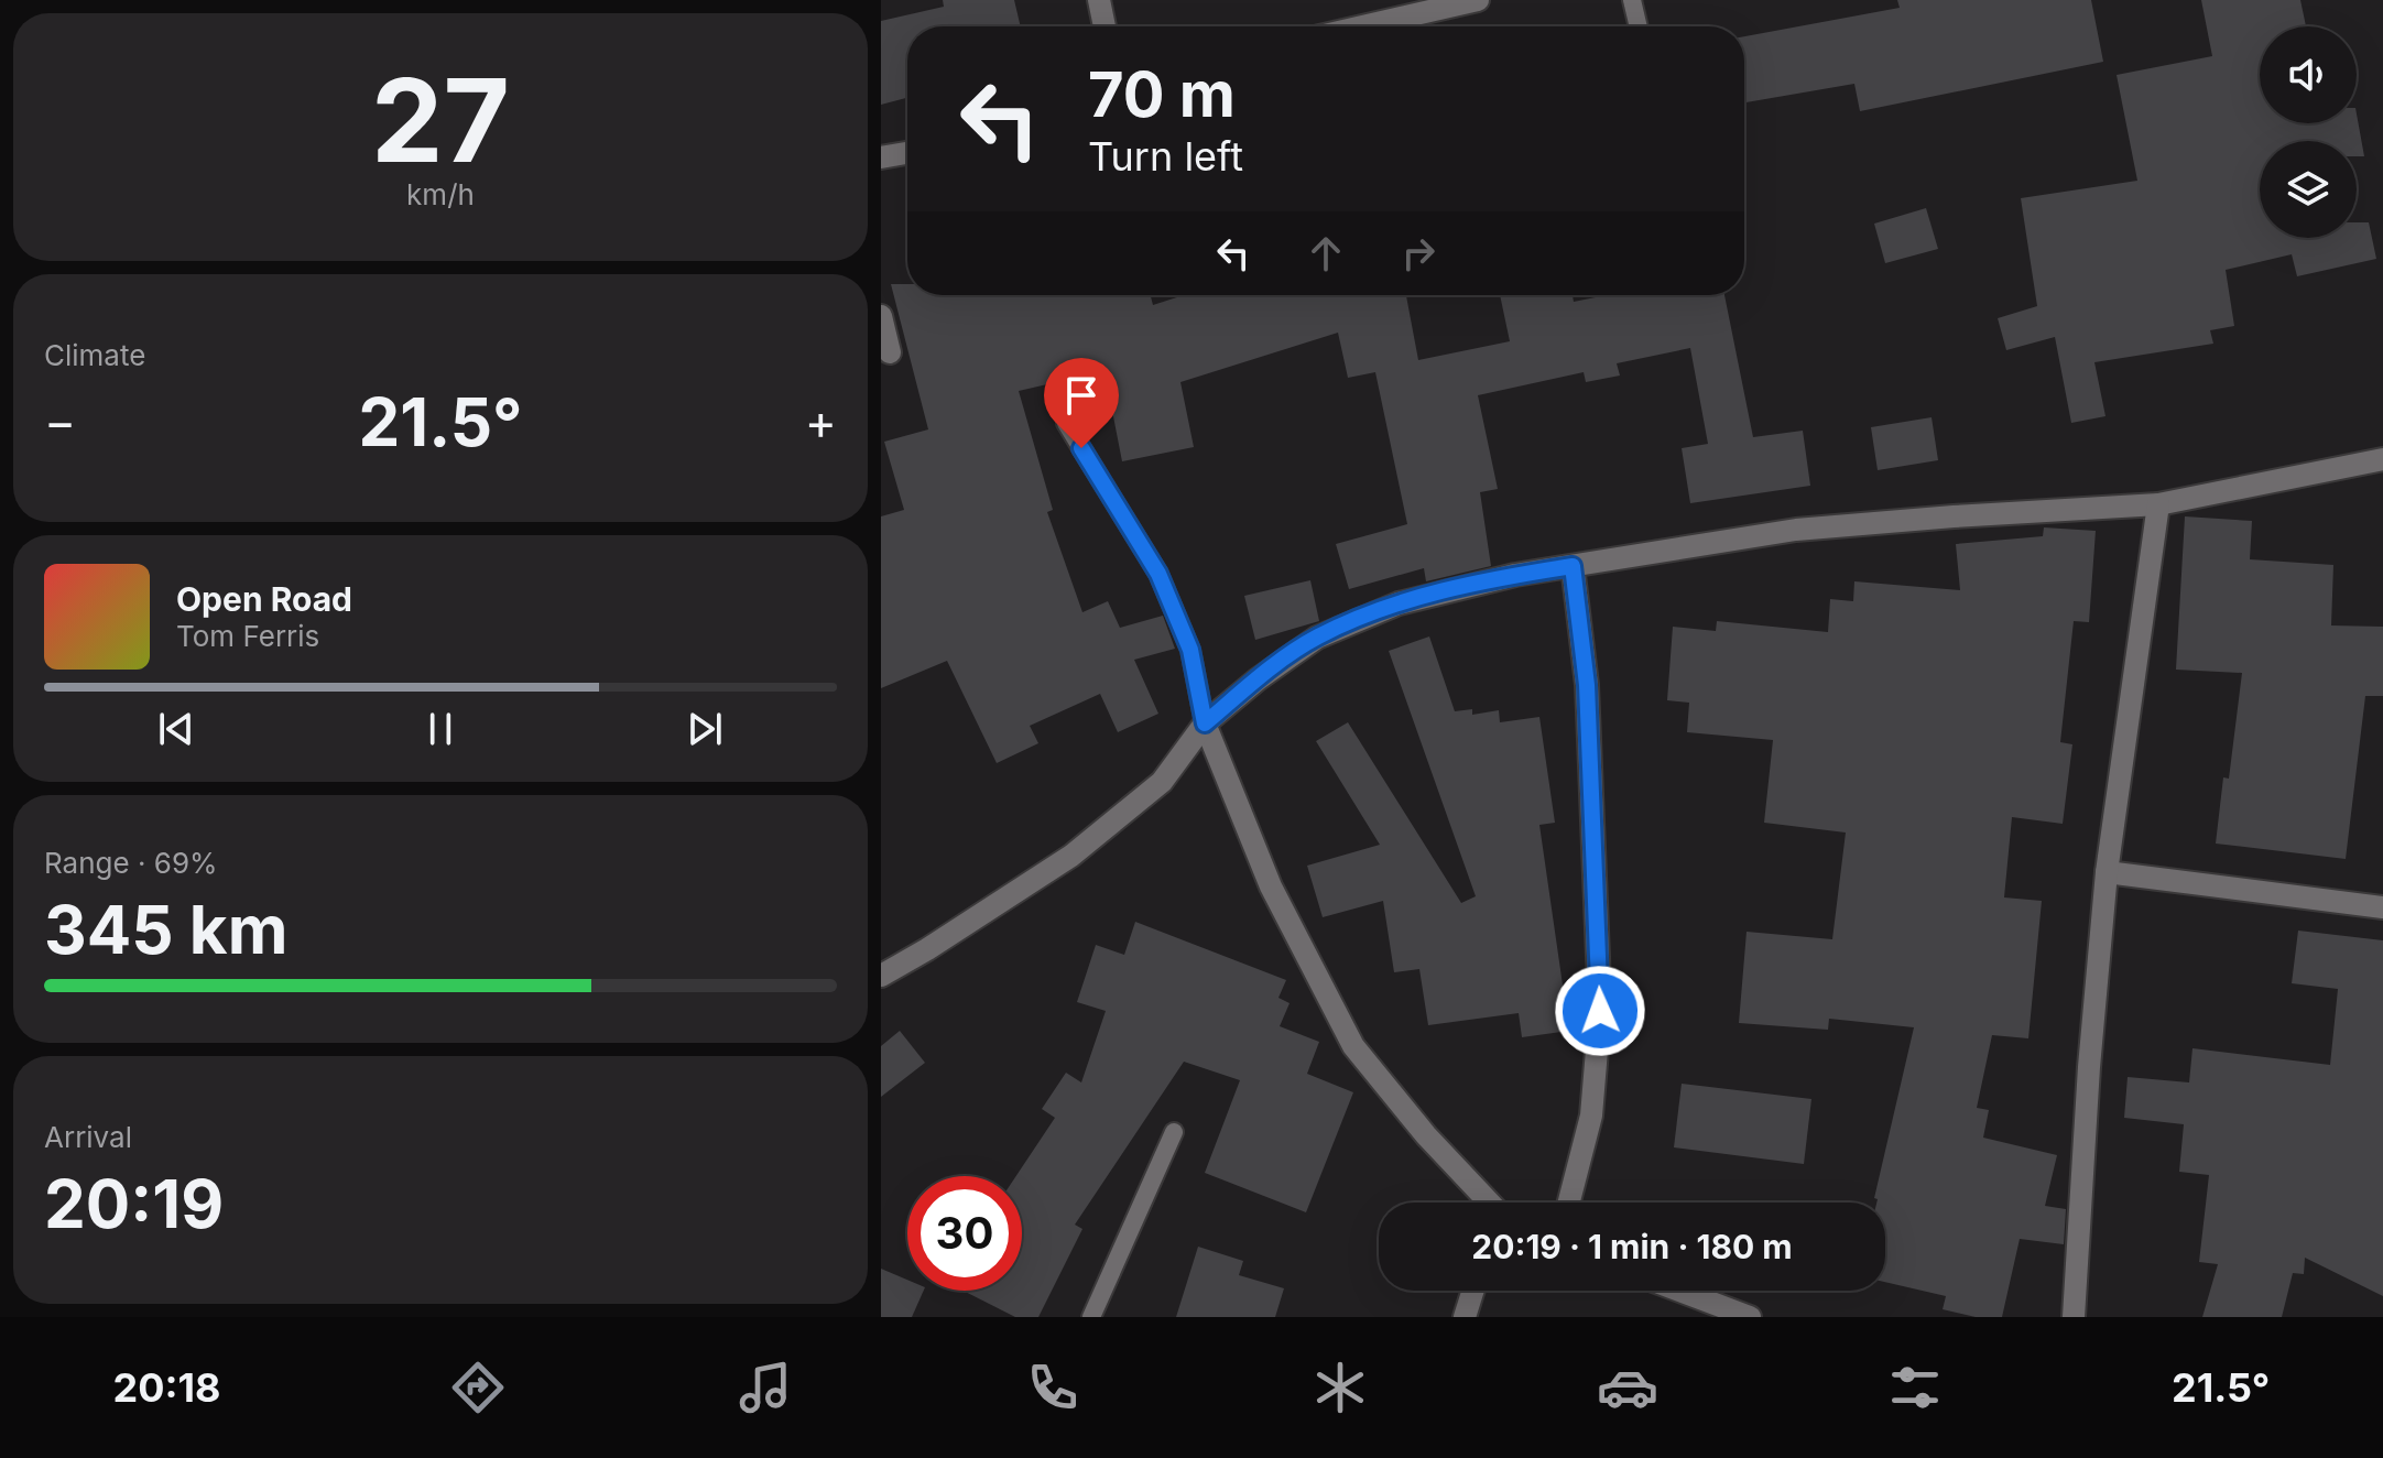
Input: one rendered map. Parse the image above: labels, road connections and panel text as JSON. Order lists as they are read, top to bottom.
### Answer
{
  "page": {
    "tile": [
      ["27", "km/h"],
      "Climate",
      ["Range · 69%", "345 km"],
      ["Arrival", "20:19"]
    ],
    "turn": ["70 m", "Turn left"],
    "heat": ["−", "21.5°", "+"],
    "song": ["Open Road", "Tom Ferris"],
    "limit": "30",
    "trip": "20:19 · 1 min · 180 m",
    "tabs": ["20:18", "21.5°"]
  }
}
